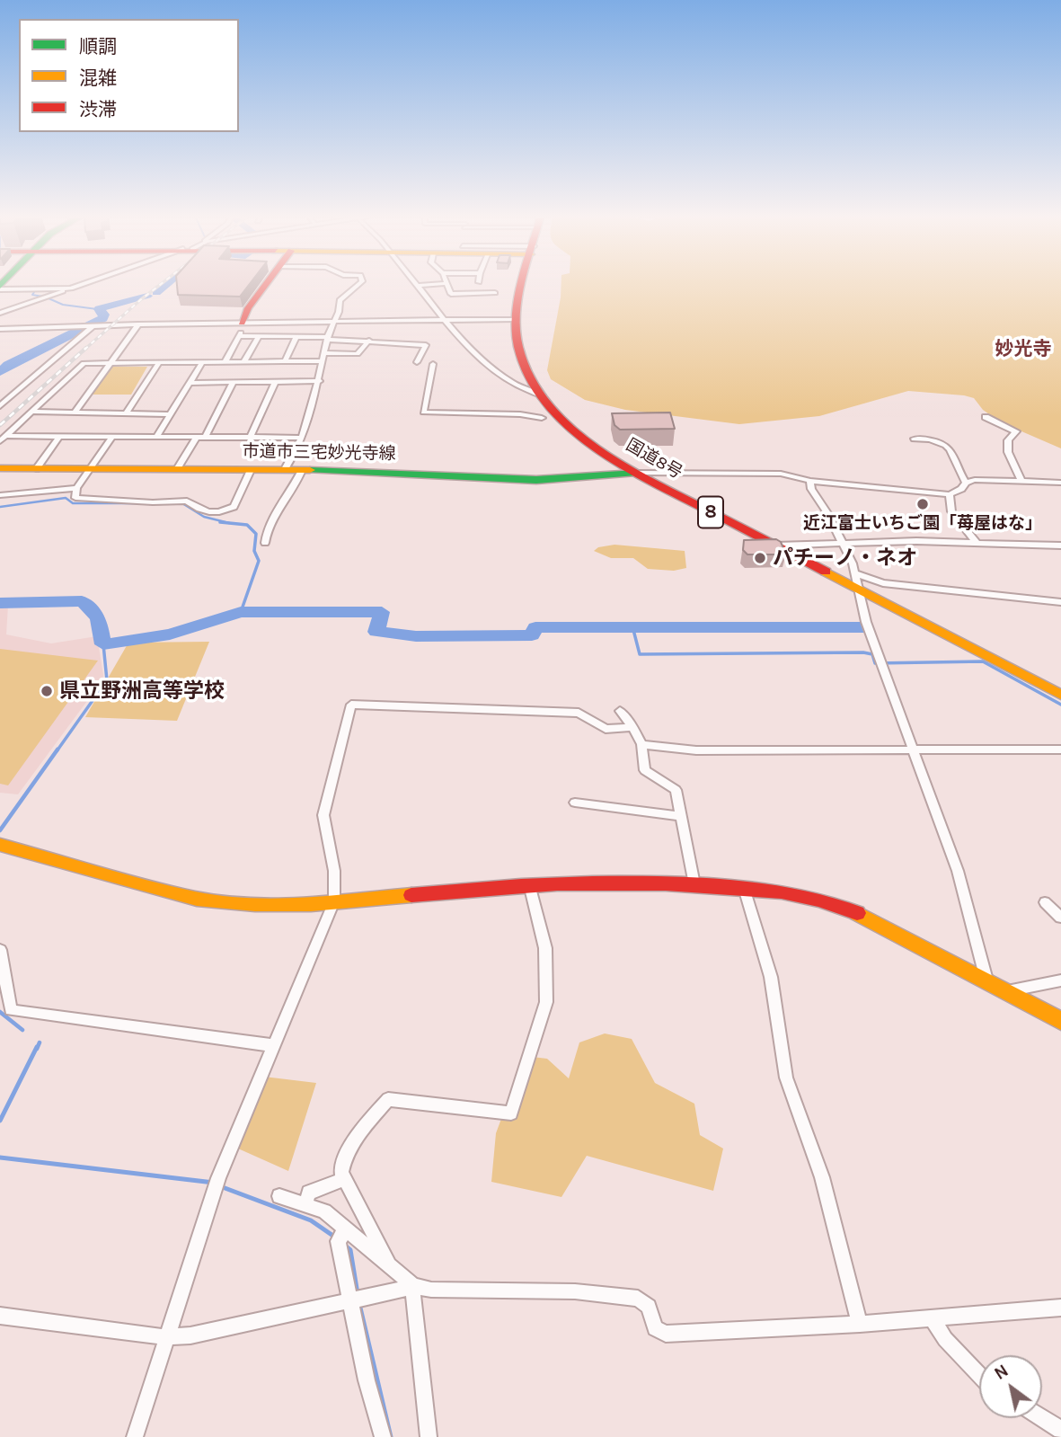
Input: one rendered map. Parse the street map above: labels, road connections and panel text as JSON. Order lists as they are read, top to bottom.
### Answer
{
  "streets": {
    "main road": ["市道市三宅妙光寺線", "国道8号", "8"]
  },
  "crossings": [
    ["市道市三宅妙光寺線", "国道8号"]
  ],
  "districts": ["妙光寺"],
  "places": ["近江富士いちご園「苺屋はな」", "パチーノ・ネオ", "県立野洲高等学校"],
  "legend": ["順調", "混雑", "渋滞"],
  "north": "top left"
}
